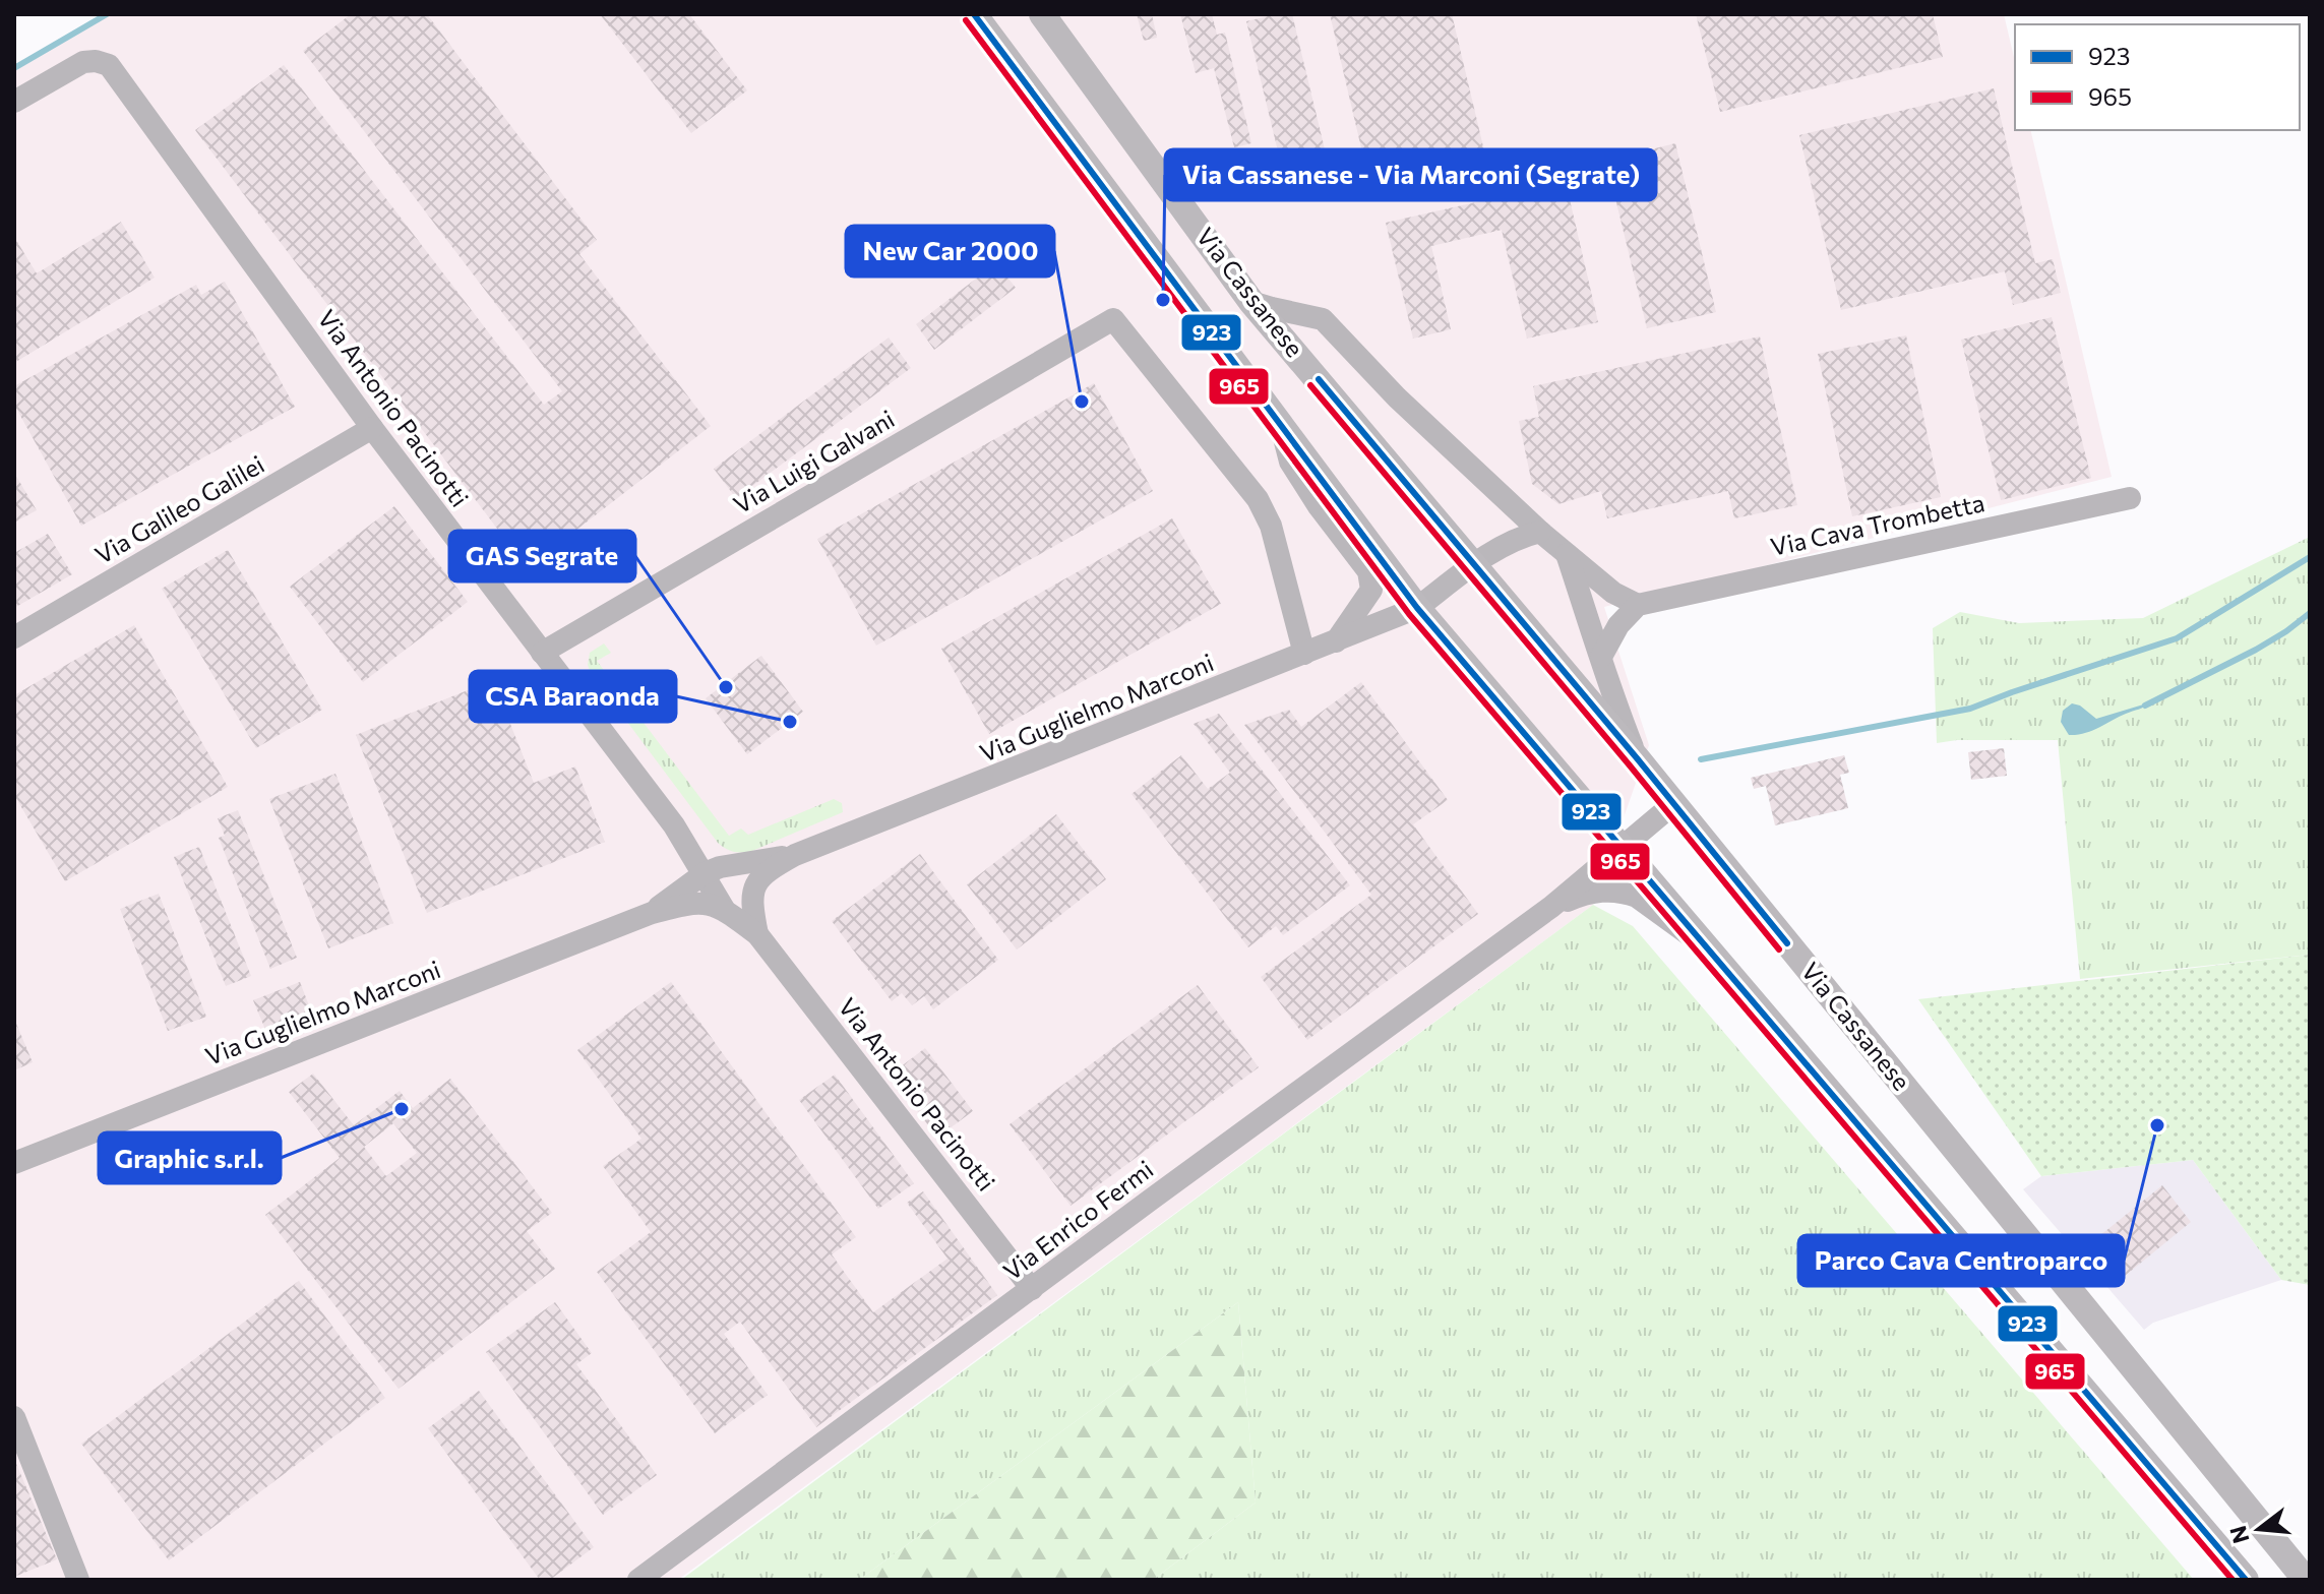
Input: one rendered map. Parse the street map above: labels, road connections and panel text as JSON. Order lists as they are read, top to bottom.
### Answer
{
  "streets": {
    "main road": ["Via Cassanese"],
    "street": [
      "Via Antonio Pacinotti",
      "Via Luigi Galvani",
      "Via Galileo Galilei",
      "Via Cava Trombetta",
      "Via Guglielmo Marconi",
      "Via Enrico Fermi"
    ]
  },
  "crossings": [
    ["Via Cassanese", "Via Guglielmo Marconi"],
    ["Via Cassanese", "Via Enrico Fermi"],
    ["Via Antonio Pacinotti", "Via Luigi Galvani"],
    ["Via Antonio Pacinotti", "Via Galileo Galilei"],
    ["Via Antonio Pacinotti", "Via Guglielmo Marconi"],
    ["Via Antonio Pacinotti", "Via Enrico Fermi"],
    ["Via Luigi Galvani", "Via Guglielmo Marconi"]
  ],
  "places": [
    "Via Cassanese - Via Marconi (Segrate)",
    "New Car 2000",
    "GAS Segrate",
    "CSA Baraonda",
    "Graphic s.r.l.",
    "Parco Cava Centroparco"
  ],
  "lines": ["transit line 923", "transit line 965"],
  "legend": ["923", "965"],
  "north": "left"
}
